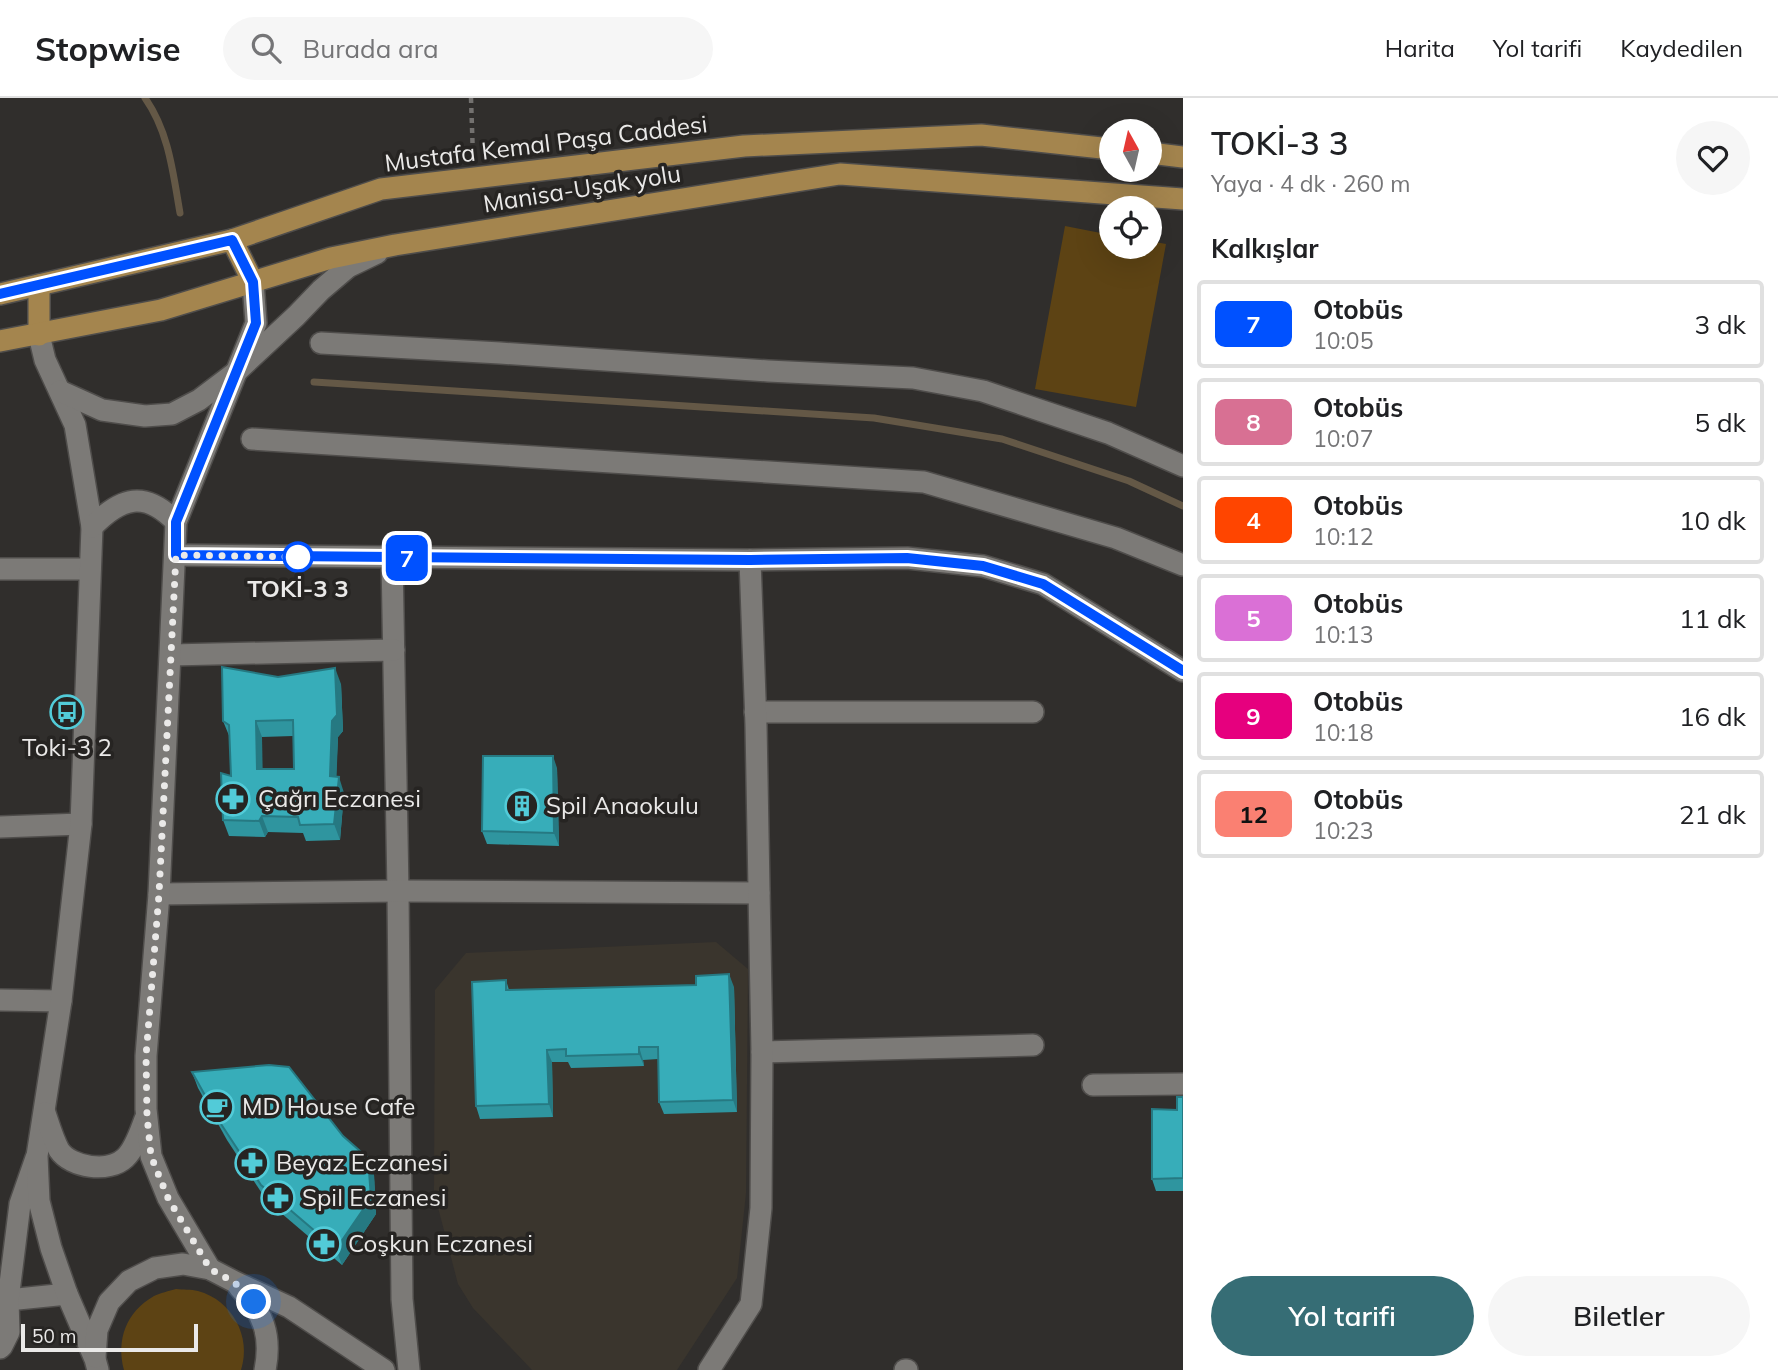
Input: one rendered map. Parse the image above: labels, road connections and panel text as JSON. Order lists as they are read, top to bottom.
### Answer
{
  "streets": {
    "main road": ["Mustafa Kemal Paşa Caddesi", "Manisa-Uşak yolu"]
  },
  "places": {
    "other": ["TOKİ-3 3"],
    "bus stop": ["Toki-3 2"],
    "pharmacy": [
      "Çağrı Eczanesi",
      "Beyaz Eczanesi",
      "Spil Eczanesi",
      "Coşkun Eczanesi"
    ],
    "building": ["Spil Anaokulu"],
    "cafe": ["MD House Cafe"]
  },
  "lines": ["bus line 7"],
  "scale_bar": "50 m",
  "north": "top",
  "page": {
    "header": "Stopwise",
    "search": "Burada ara",
    "nav": ["Harita", "Yol tarifi", "Kaydedilen"],
    "on_map": "7",
    "heading": [
      ["TOKİ-3 3", "Yaya · 4 dk · 260 m"],
      "Kalkışlar"
    ],
    "list": [
      {
        "mark": "7",
        "name": "Otobüs",
        "note": "10:05",
        "value": "3 dk"
      },
      {
        "mark": "8",
        "name": "Otobüs",
        "note": "10:07",
        "value": "5 dk"
      },
      {
        "mark": "4",
        "name": "Otobüs",
        "note": "10:12",
        "value": "10 dk"
      },
      {
        "mark": "5",
        "name": "Otobüs",
        "note": "10:13",
        "value": "11 dk"
      },
      {
        "mark": "9",
        "name": "Otobüs",
        "note": "10:18",
        "value": "16 dk"
      },
      {
        "mark": "12",
        "name": "Otobüs",
        "note": "10:23",
        "value": "21 dk"
      }
    ],
    "buttons": ["Yol tarifi", "Biletler"],
    "scale": "50 m"
  }
}
